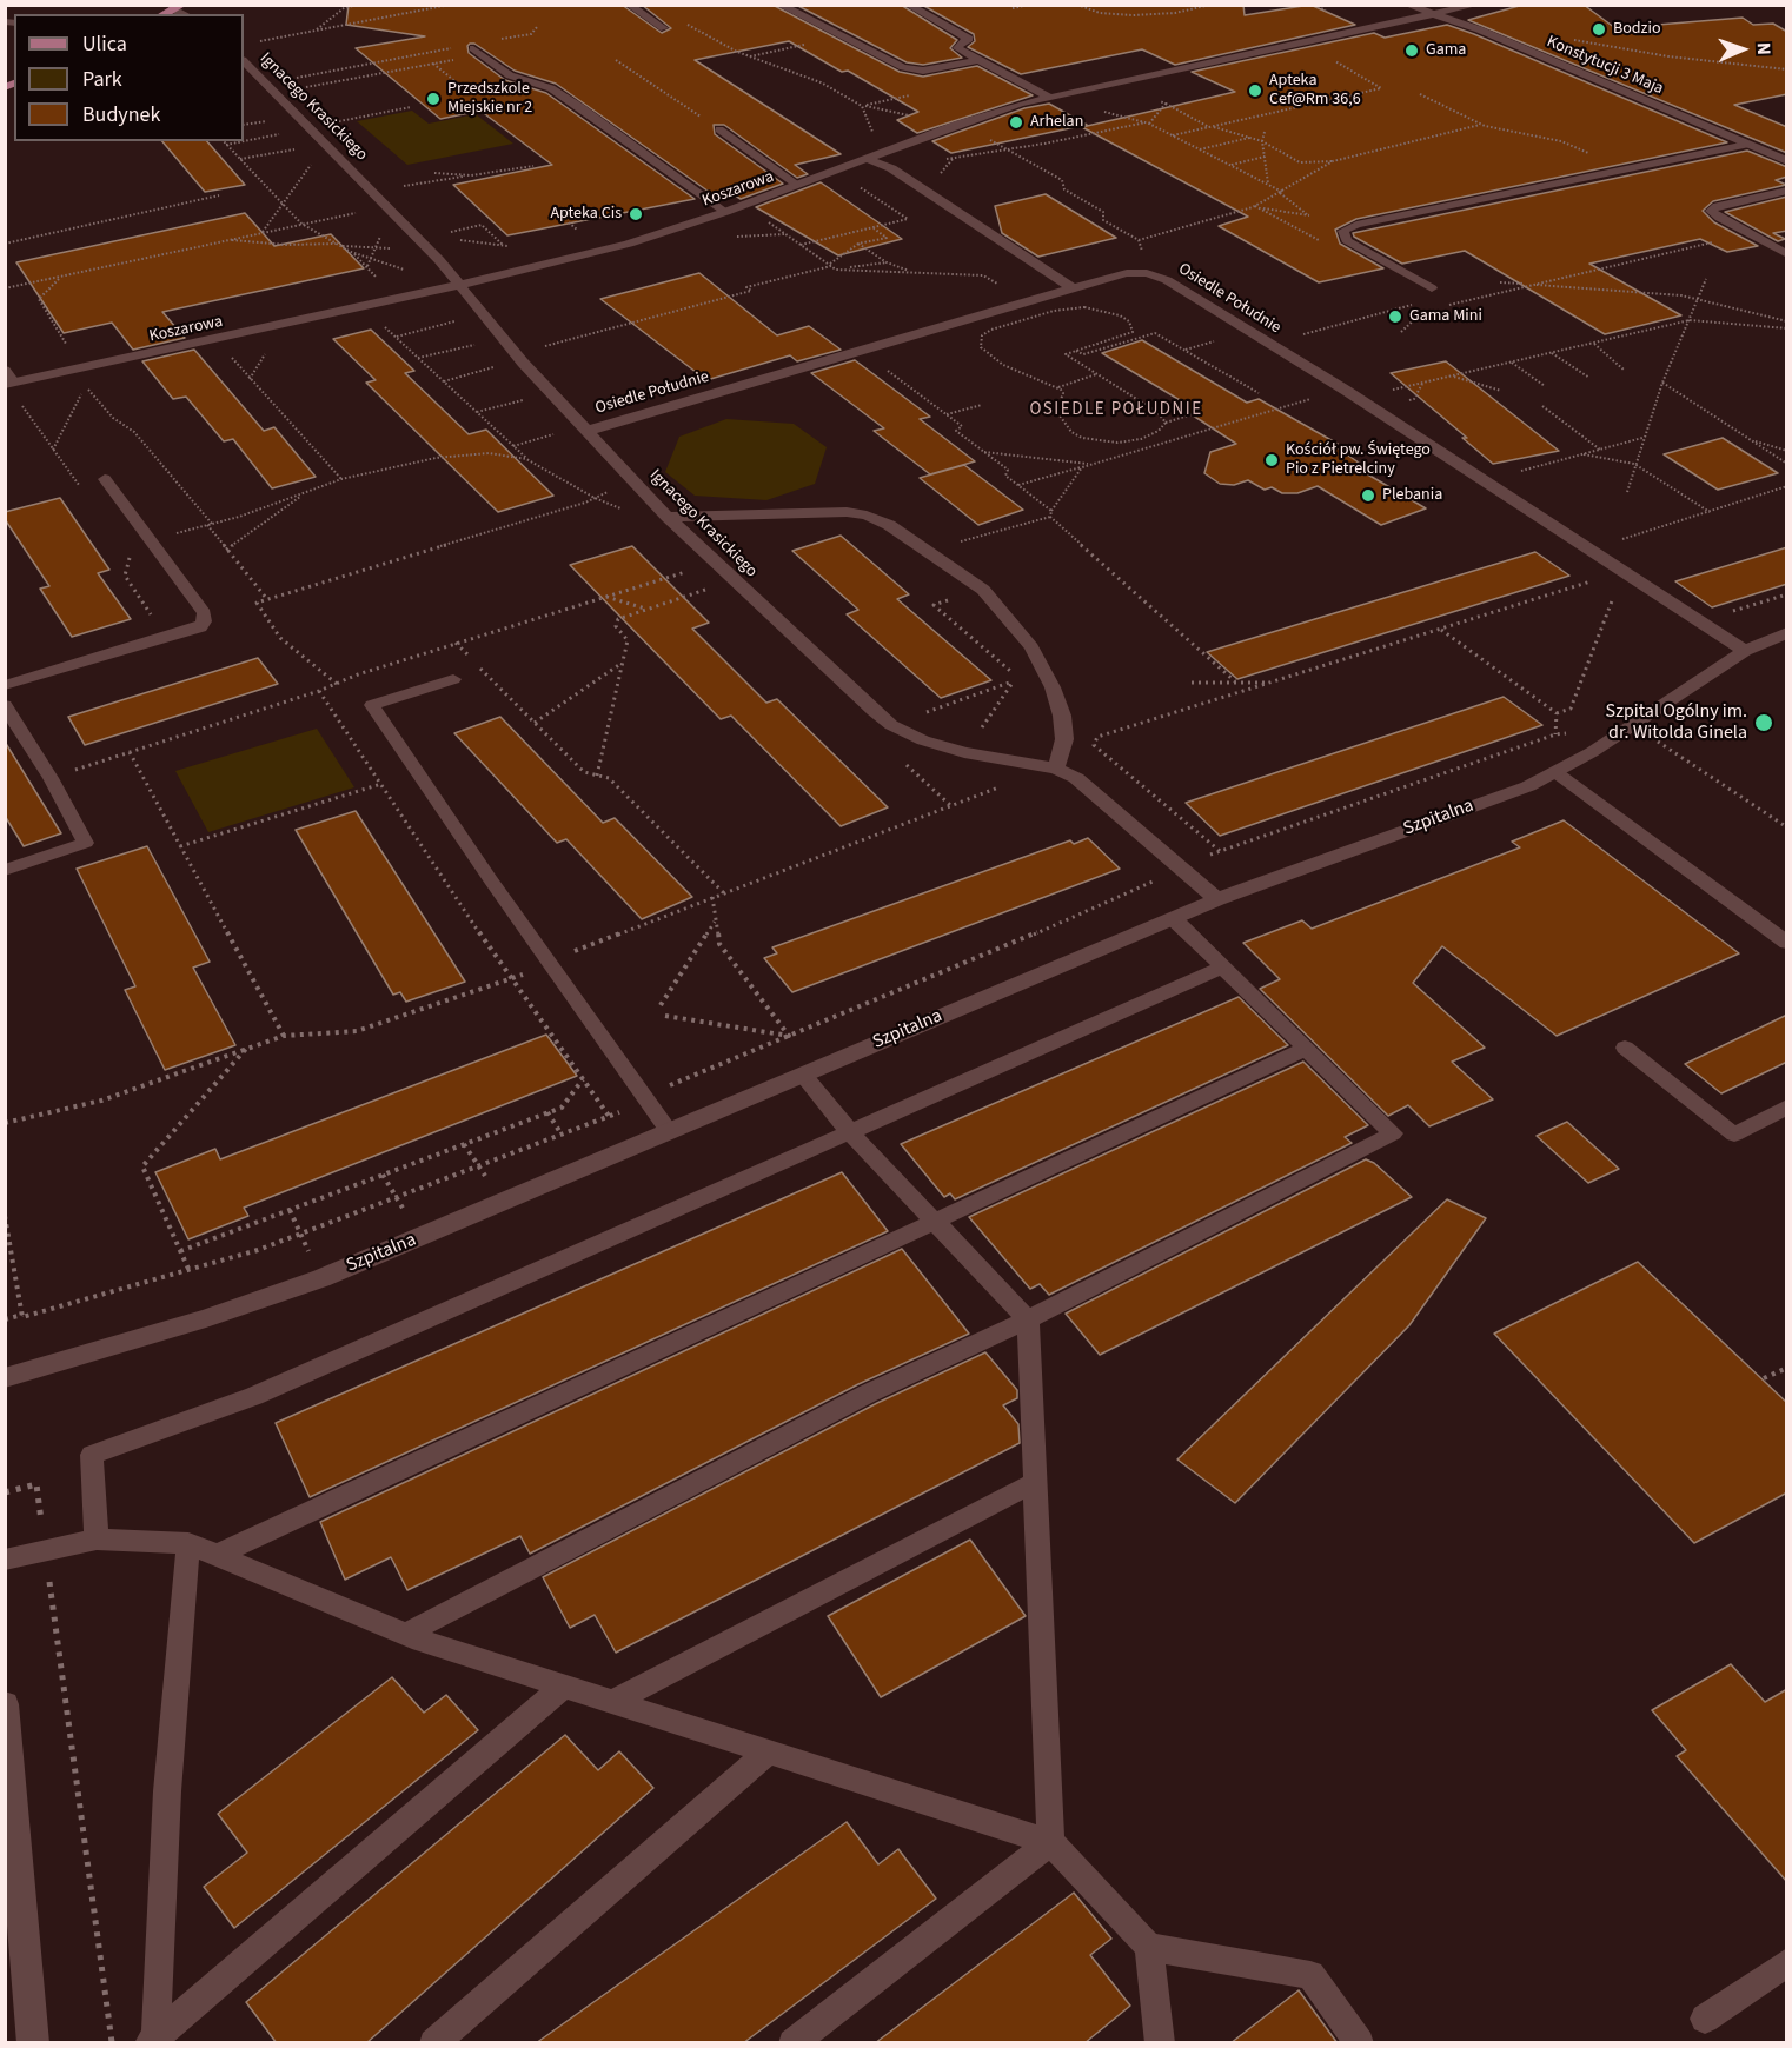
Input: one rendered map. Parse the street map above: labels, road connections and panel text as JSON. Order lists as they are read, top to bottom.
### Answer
{
  "streets": {
    "street": [
      "Konstytucji 3 Maja",
      "Ignacego Krasickiego",
      "Koszarowa",
      "Osiedle Południe",
      "Szpitalna"
    ]
  },
  "crossings": [
    ["Konstytucji 3 Maja", "Koszarowa"],
    ["Ignacego Krasickiego", "Koszarowa"],
    ["Ignacego Krasickiego", "Osiedle Południe"],
    ["Ignacego Krasickiego", "Szpitalna"],
    ["Osiedle Południe", "Szpitalna"]
  ],
  "districts": ["OSIEDLE POŁUDNIE"],
  "places": [
    "Bodzio",
    "Gama",
    "Apteka Cef@Rm 36,6",
    "Przedszkole Miejskie nr 2",
    "Arhelan",
    "Apteka Cis",
    "Gama Mini",
    "Kościół pw. Świętego Pio z Pietrelciny",
    "Plebania",
    "Szpital Ogólny im. dr. Witolda Ginela"
  ],
  "legend": ["Ulica", "Park", "Budynek"],
  "north": "right"
}
